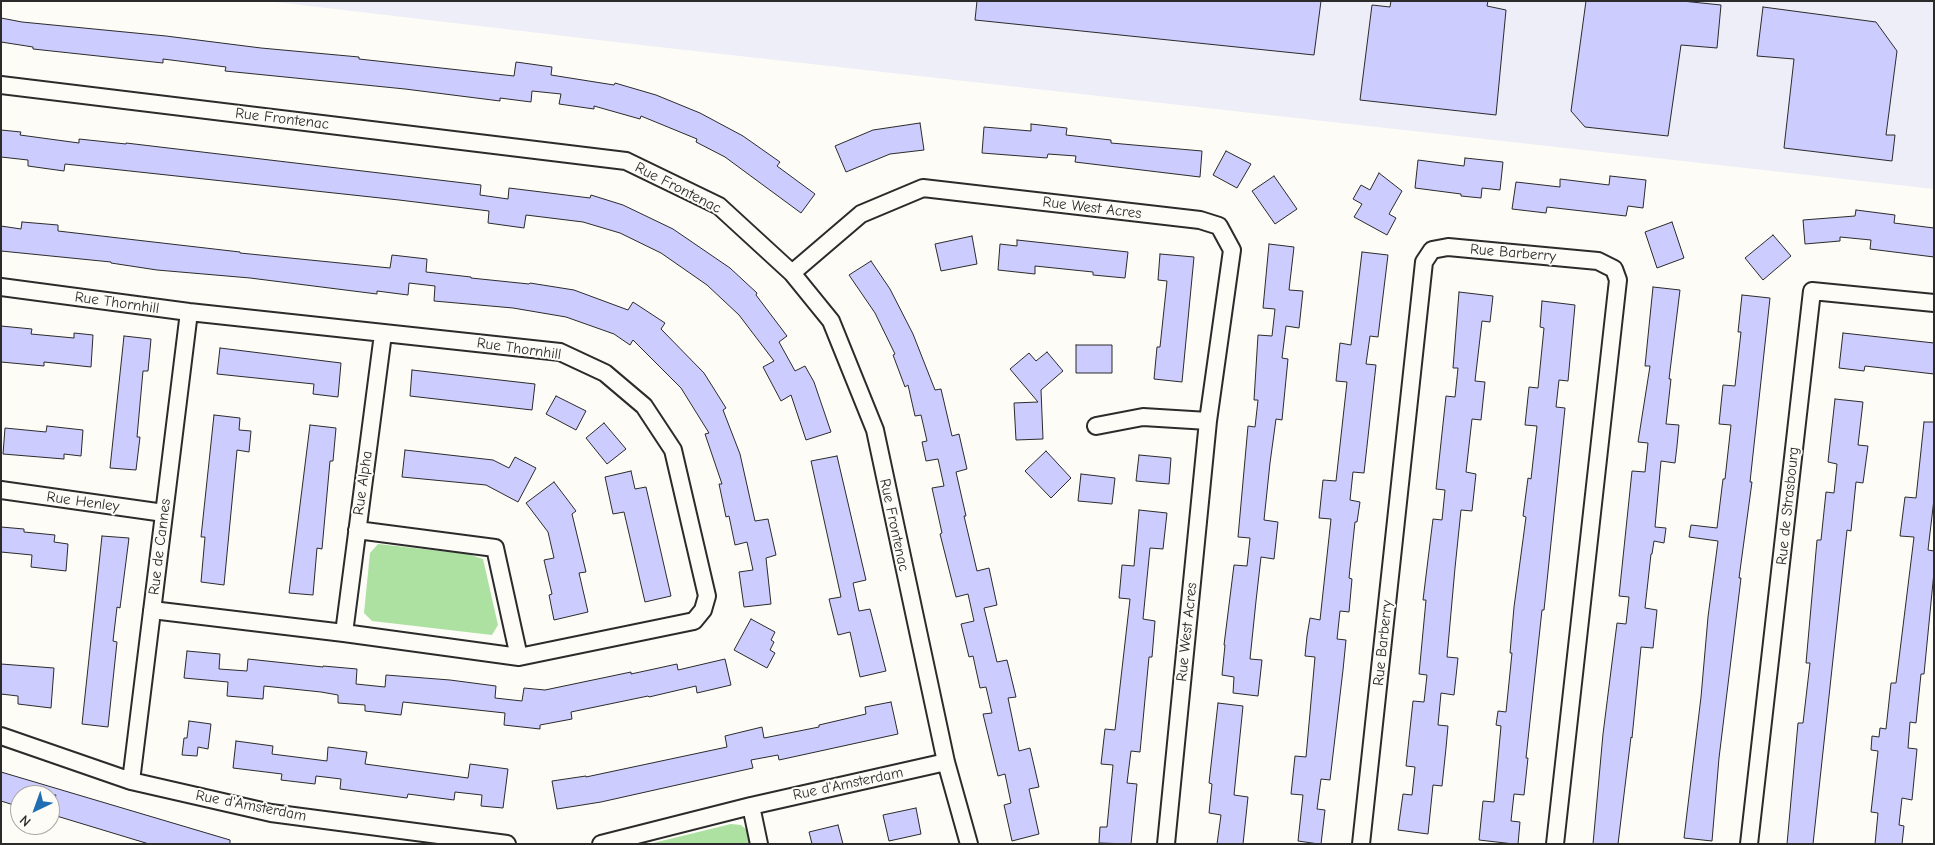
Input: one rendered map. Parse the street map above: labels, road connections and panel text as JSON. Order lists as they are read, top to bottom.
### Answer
{
  "streets": {
    "street": [
      "Rue Frontenac",
      "Rue West Acres",
      "Rue Barberry",
      "Rue Thornhill",
      "Rue Alpha",
      "Rue Henley",
      "Rue de Strasbourg",
      "Rue de Cannes",
      "Rue d'Amsterdam"
    ]
  },
  "crossings": [
    ["Rue Frontenac", "Rue West Acres"],
    ["Rue Frontenac", "Rue d'Amsterdam"],
    ["Rue Thornhill", "Rue Alpha"],
    ["Rue Thornhill", "Rue de Cannes"],
    ["Rue Henley", "Rue de Cannes"],
    ["Rue de Cannes", "Rue d'Amsterdam"]
  ],
  "north": "bottom left"
}
